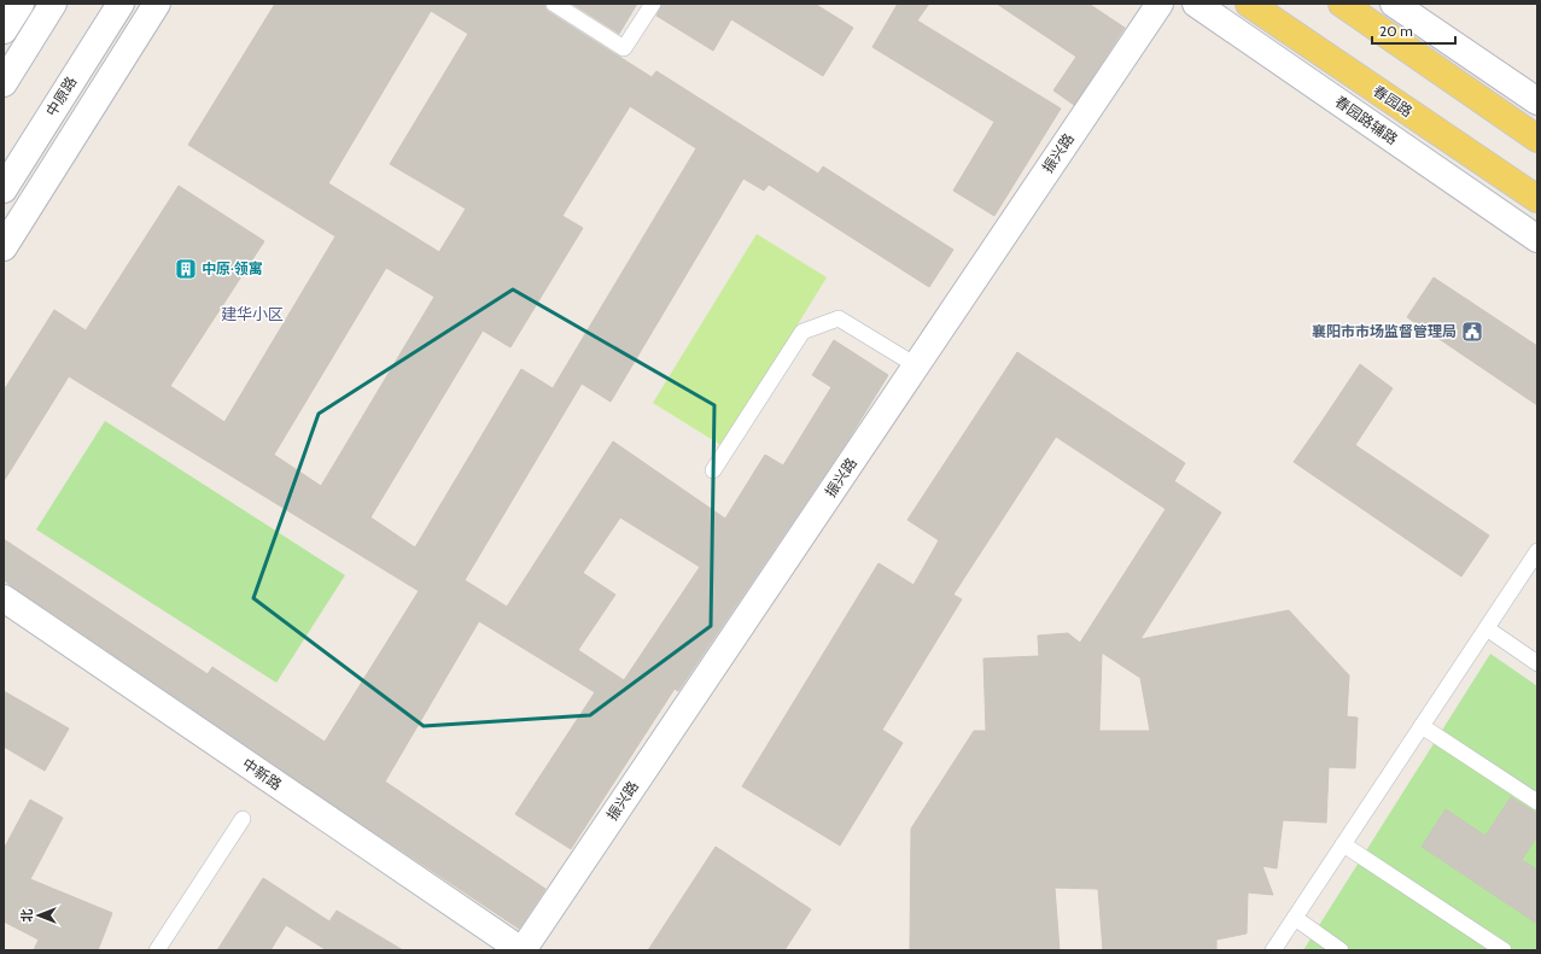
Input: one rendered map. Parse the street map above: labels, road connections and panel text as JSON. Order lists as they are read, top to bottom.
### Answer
{
  "streets": {
    "main road": ["春园路"],
    "street": [
      "中原路",
      "春园路辅路",
      "振兴路",
      "中新路"
    ]
  },
  "crossings": [
    ["振兴路", "中新路"]
  ],
  "districts": ["建华小区"],
  "places": {
    "building": ["中原·领寓"],
    "public building": ["襄阳市市场监督管理局"]
  },
  "scale_bar": "20 m",
  "north": "left"
}
